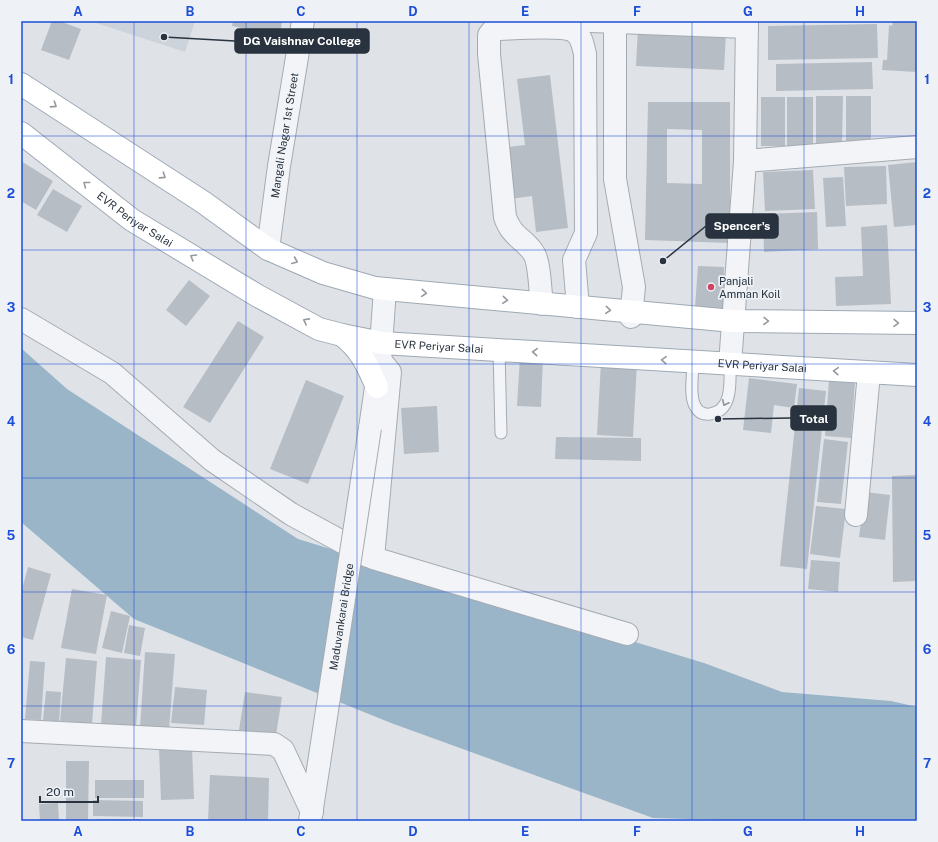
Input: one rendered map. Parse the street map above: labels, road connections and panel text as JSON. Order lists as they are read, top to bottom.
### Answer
{
  "streets": {
    "main road": ["EVR Periyar Salai"],
    "street": ["Mangali Nagar 1st Street", "Maduvankarai Bridge"]
  },
  "crossings": [
    ["EVR Periyar Salai", "Maduvankarai Bridge"]
  ],
  "places": [
    "DG Vaishnav College",
    "Spencer's",
    "Panjali Amman Koil",
    "Total"
  ],
  "scale_bar": "20 m",
  "grid": {
    "columns": [
      "A",
      "B",
      "C",
      "D",
      "E",
      "F",
      "G",
      "H"
    ],
    "rows": [
      "1",
      "2",
      "3",
      "4",
      "5",
      "6",
      "7"
    ]
  }
}
